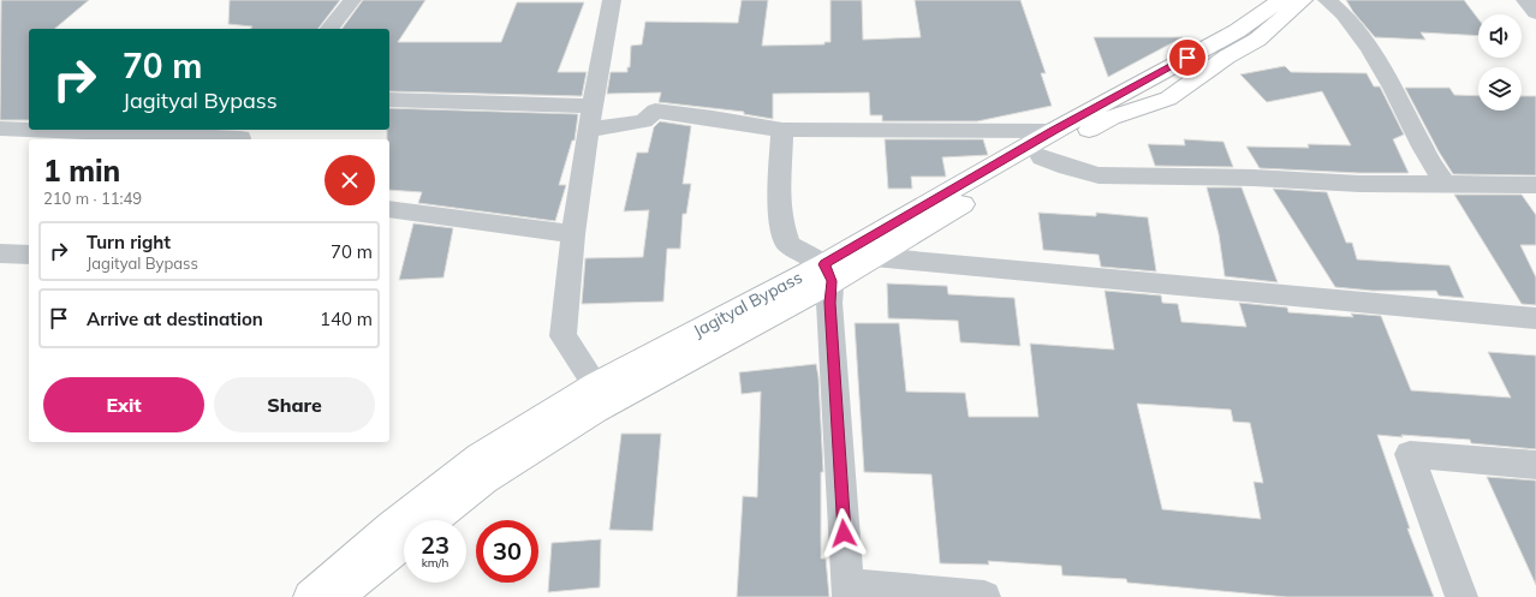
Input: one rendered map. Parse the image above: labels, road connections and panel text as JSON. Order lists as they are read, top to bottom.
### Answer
{
  "streets": {
    "main road": ["Jagityal Bypass"]
  },
  "page": {
    "turn": ["70 m", "Jagityal Bypass"],
    "heading": ["1 min", "210 m · 11:49"],
    "list": [
      {
        "name": "Turn right",
        "note": "Jagityal Bypass",
        "value": "70 m"
      },
      {
        "name": "Arrive at destination",
        "value": "140 m"
      }
    ],
    "buttons": ["Exit", "Share"],
    "speed": "23 km/h",
    "limit": "30"
  }
}
